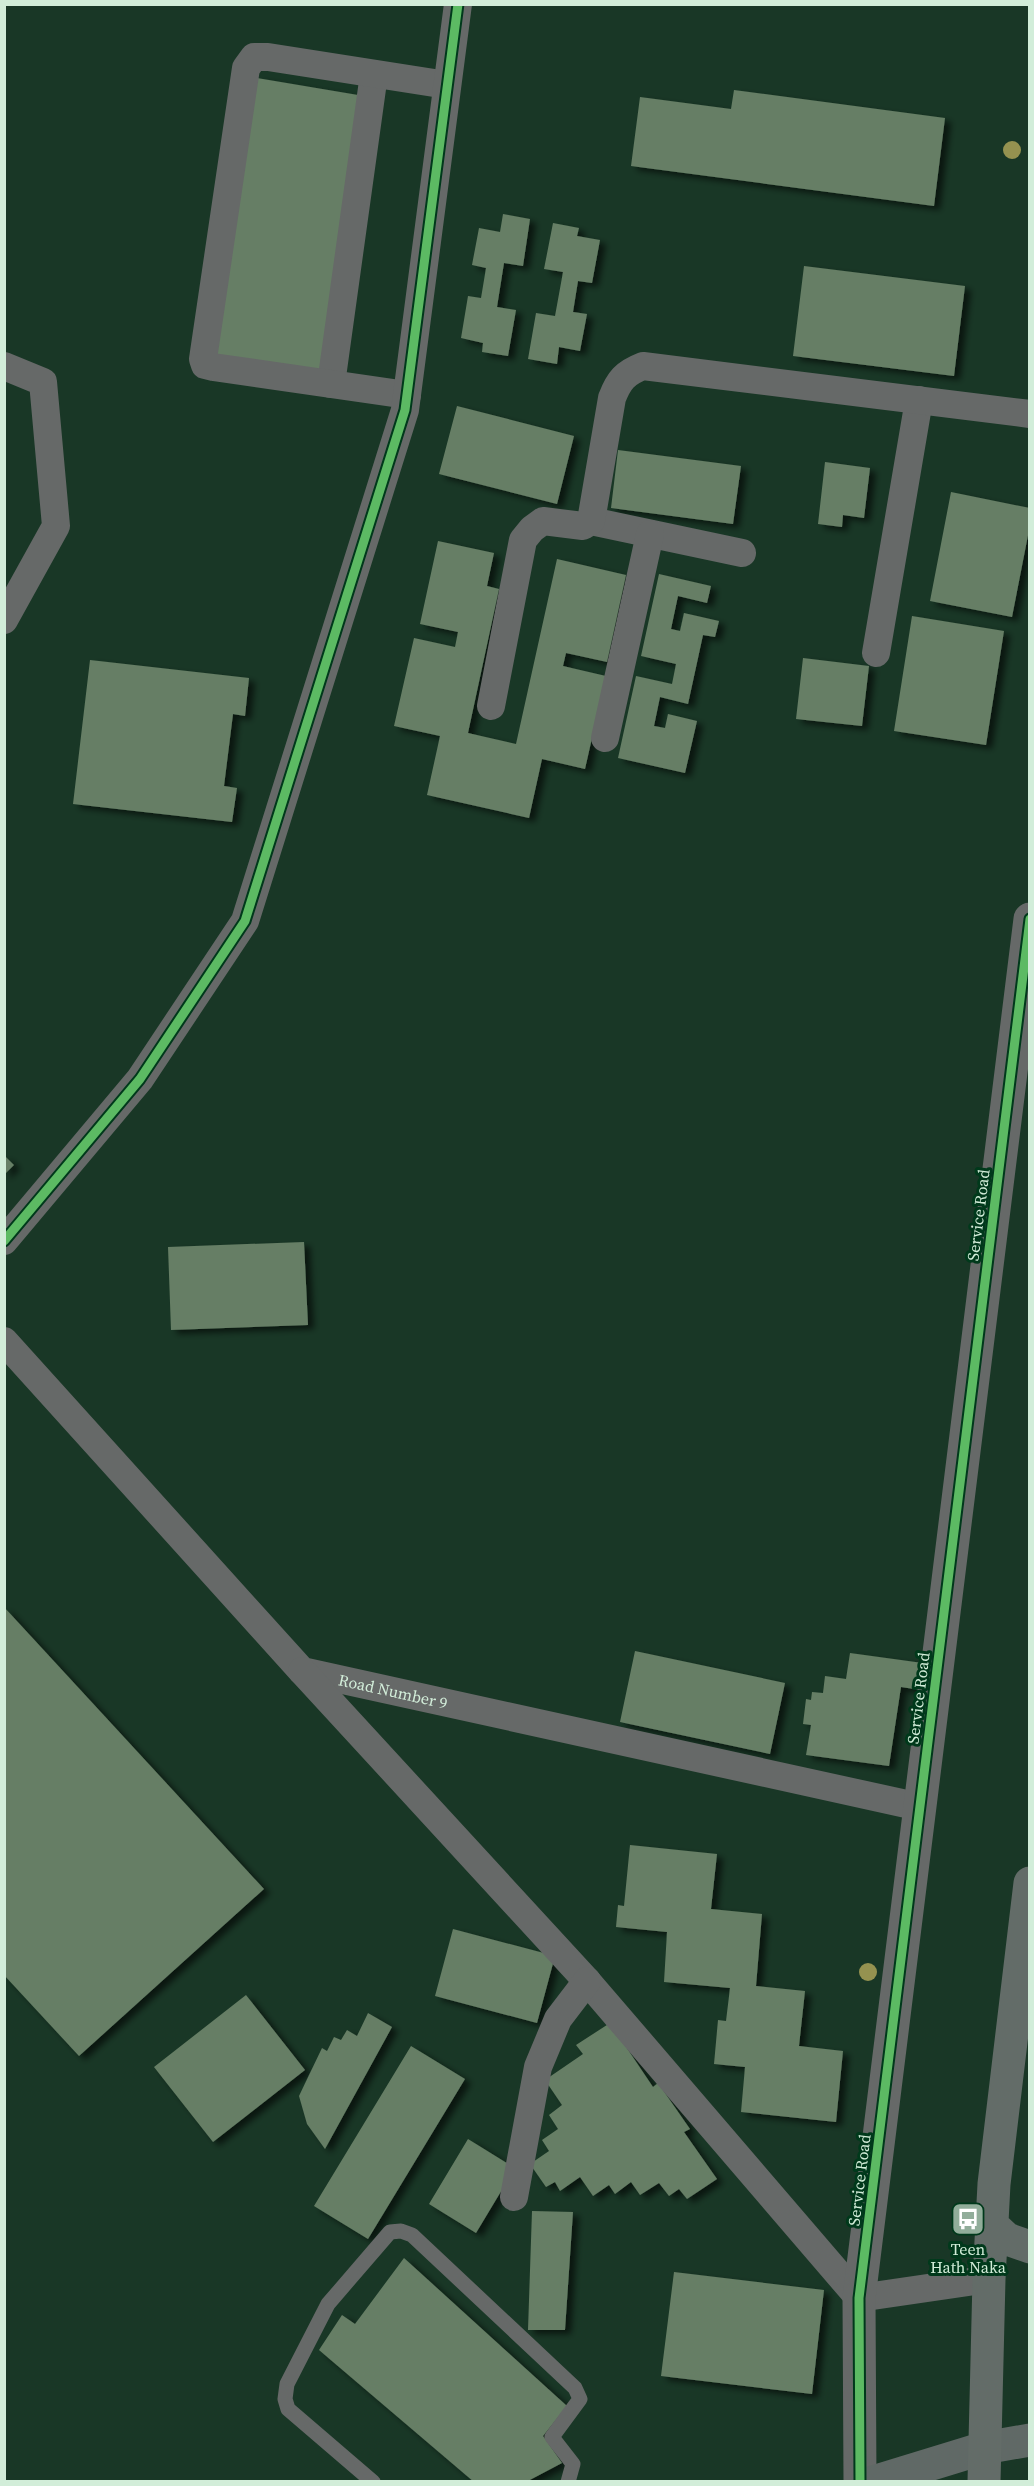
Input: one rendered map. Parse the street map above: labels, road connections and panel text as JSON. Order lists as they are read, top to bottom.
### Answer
{
  "streets": {
    "street": ["Service Road", "Road Number 9"]
  },
  "crossings": [
    ["Service Road", "Road Number 9"]
  ],
  "places": {
    "bus stop": ["Teen Hath Naka"]
  }
}
